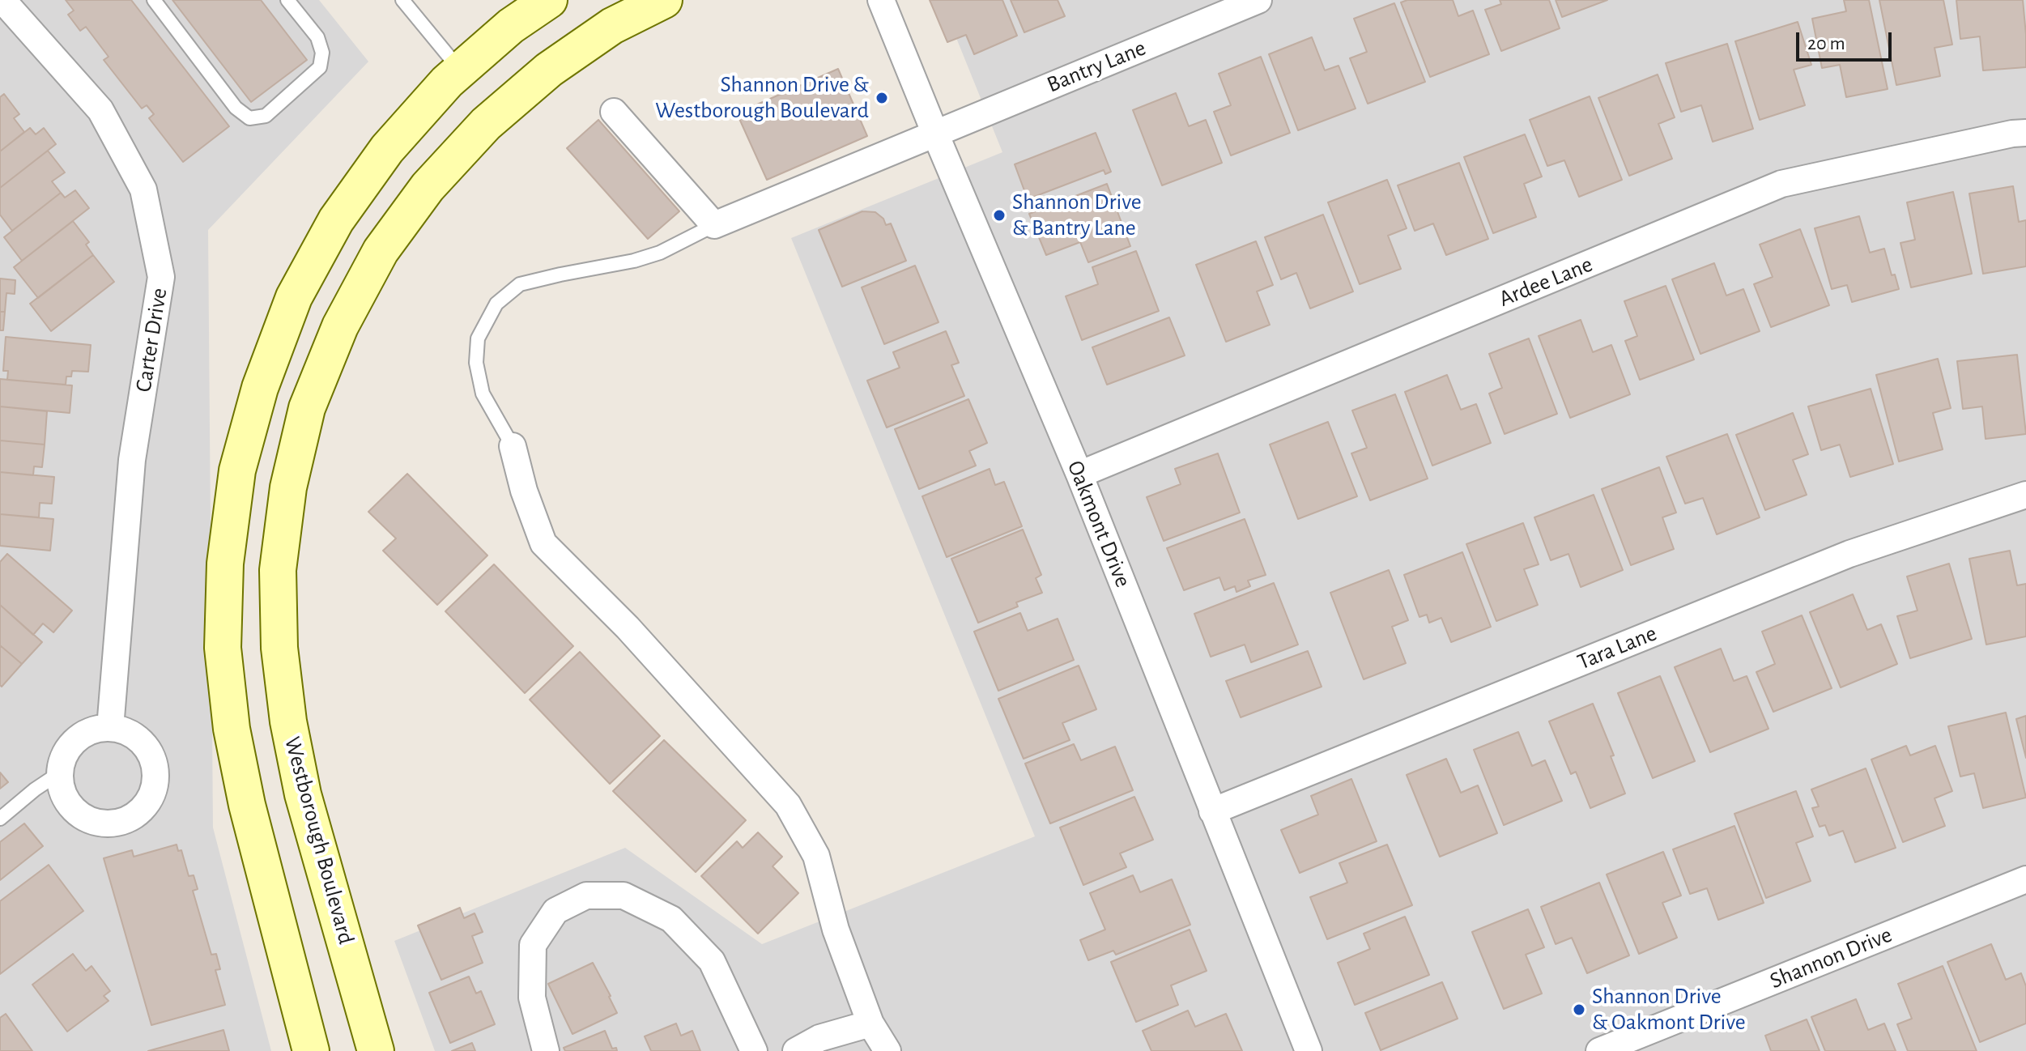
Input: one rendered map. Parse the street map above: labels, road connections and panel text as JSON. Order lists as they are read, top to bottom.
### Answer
{
  "streets": {
    "main road": ["Westborough Boulevard"],
    "street": [
      "Bantry Lane",
      "Ardee Lane",
      "Carter Drive",
      "Oakmont Drive",
      "Tara Lane",
      "Shannon Drive"
    ]
  },
  "crossings": [
    ["Bantry Lane", "Oakmont Drive"],
    ["Ardee Lane", "Oakmont Drive"],
    ["Oakmont Drive", "Tara Lane"]
  ],
  "places": ["Shannon Drive & Westborough Boulevard", "Shannon Drive & Bantry Lane", "Shannon Drive & Oakmont Drive"],
  "scale_bar": "20 m"
}
